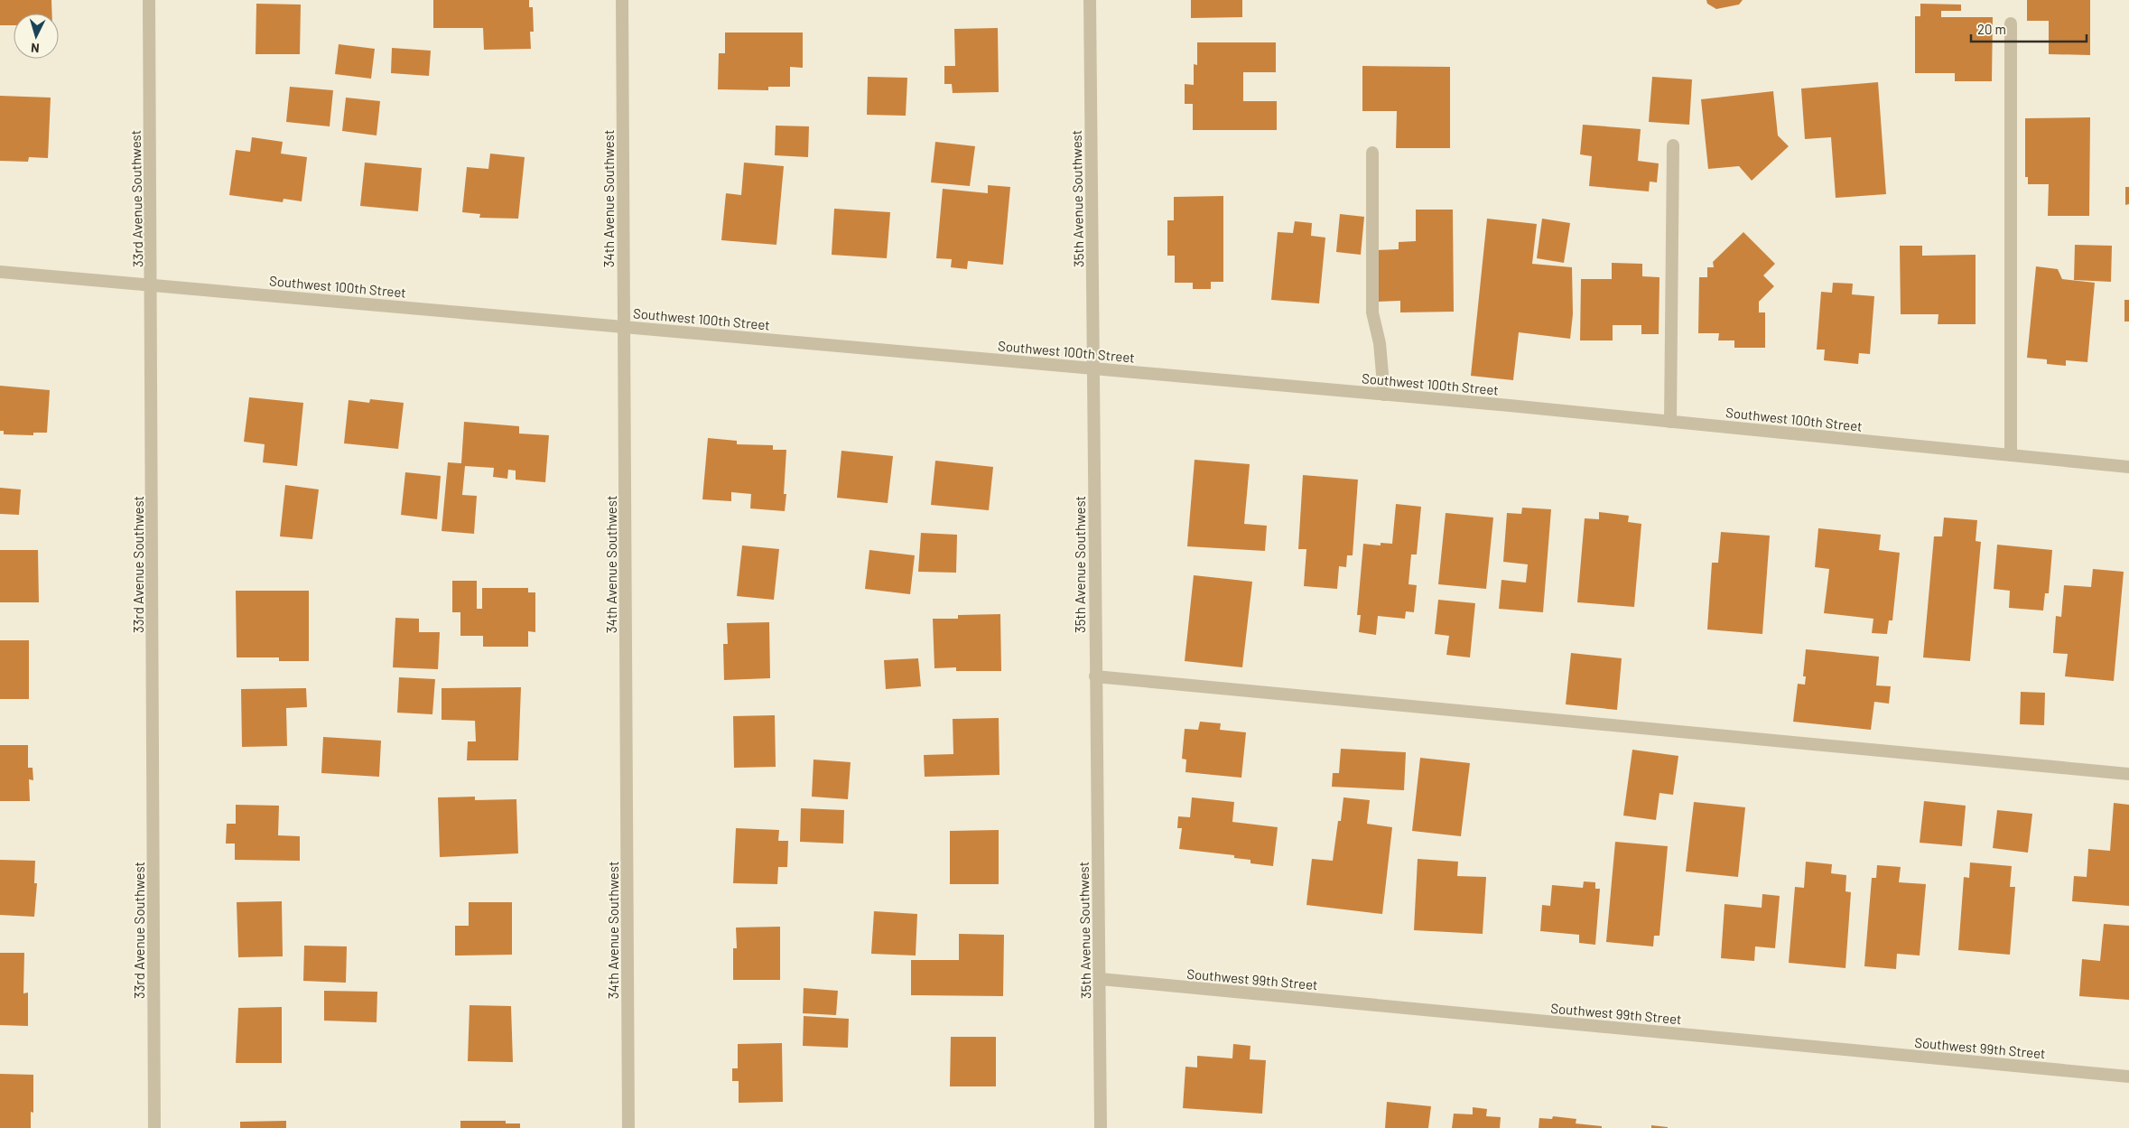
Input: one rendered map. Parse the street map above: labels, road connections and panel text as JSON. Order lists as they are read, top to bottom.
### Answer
{
  "streets": {
    "street": [
      "33rd Avenue Southwest",
      "34th Avenue Southwest",
      "35th Avenue Southwest",
      "Southwest 100th Street",
      "Southwest 99th Street"
    ]
  },
  "crossings": [
    ["33rd Avenue Southwest", "Southwest 100th Street"],
    ["34th Avenue Southwest", "Southwest 100th Street"],
    ["35th Avenue Southwest", "Southwest 100th Street"],
    ["35th Avenue Southwest", "Southwest 99th Street"]
  ],
  "scale_bar": "20 m",
  "north": "bottom"
}
